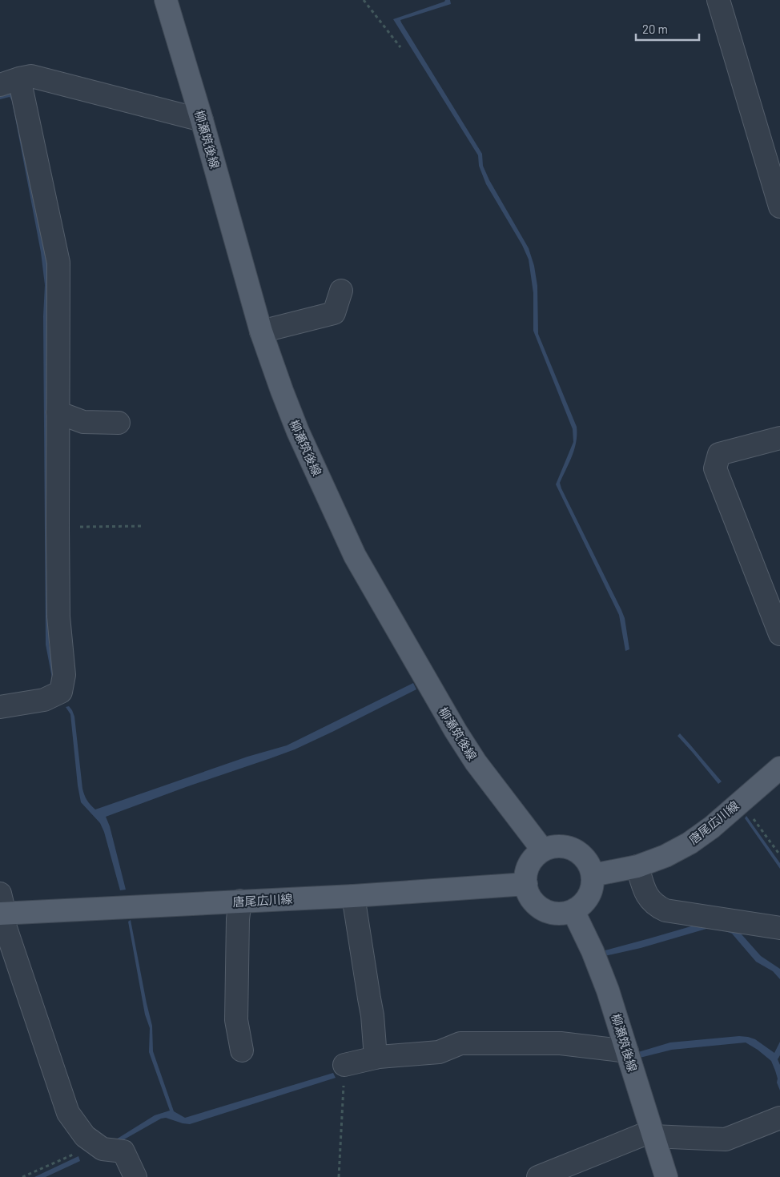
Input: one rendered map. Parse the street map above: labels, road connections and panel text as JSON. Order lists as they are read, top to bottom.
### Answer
{
  "streets": {
    "main road": ["柳瀬筑後線", "唐尾広川線"]
  },
  "crossings": [
    ["柳瀬筑後線", "唐尾広川線"]
  ],
  "scale_bar": "20 m"
}
